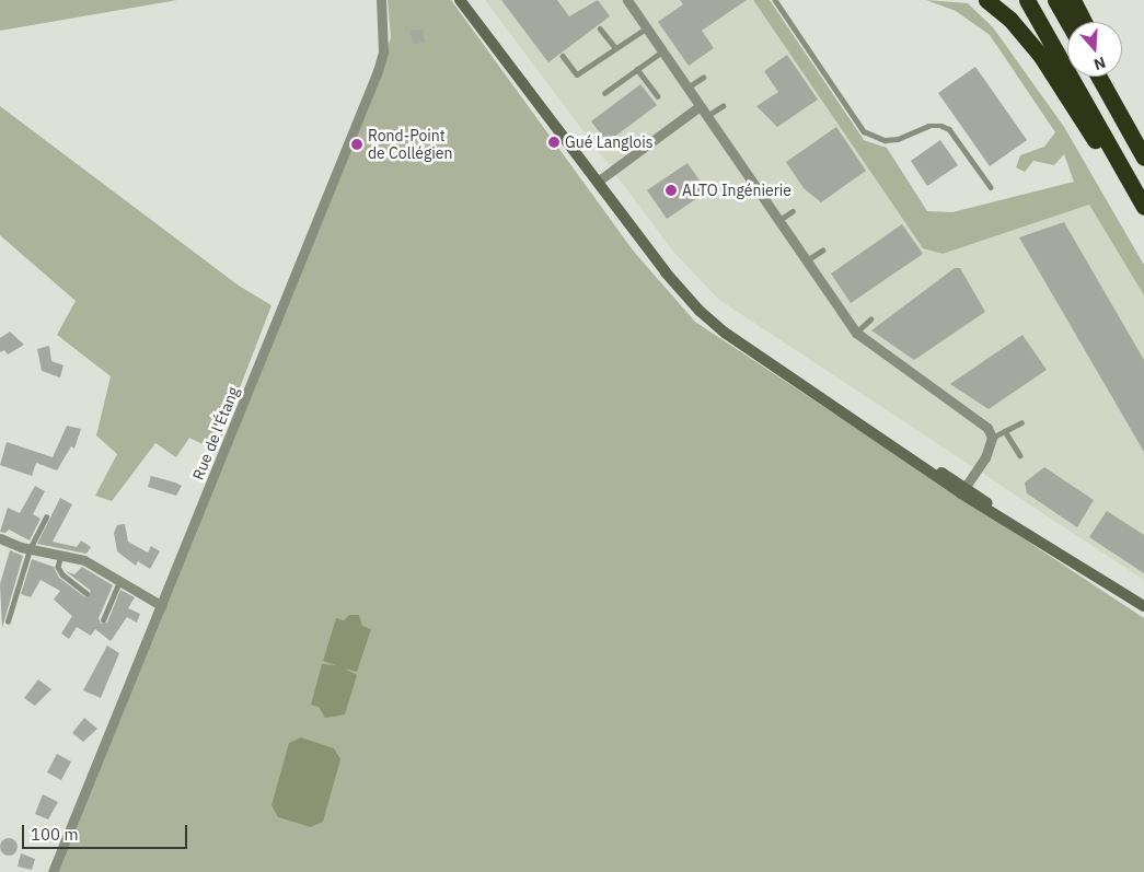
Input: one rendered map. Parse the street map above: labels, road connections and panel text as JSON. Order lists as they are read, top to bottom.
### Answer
{
  "streets": {
    "street": ["Rue de l'Étang"]
  },
  "places": ["Gué Langlois", "Rond-Point de Collégien", "ALTO Ingénierie"],
  "scale_bar": "100 m",
  "north": "bottom"
}
